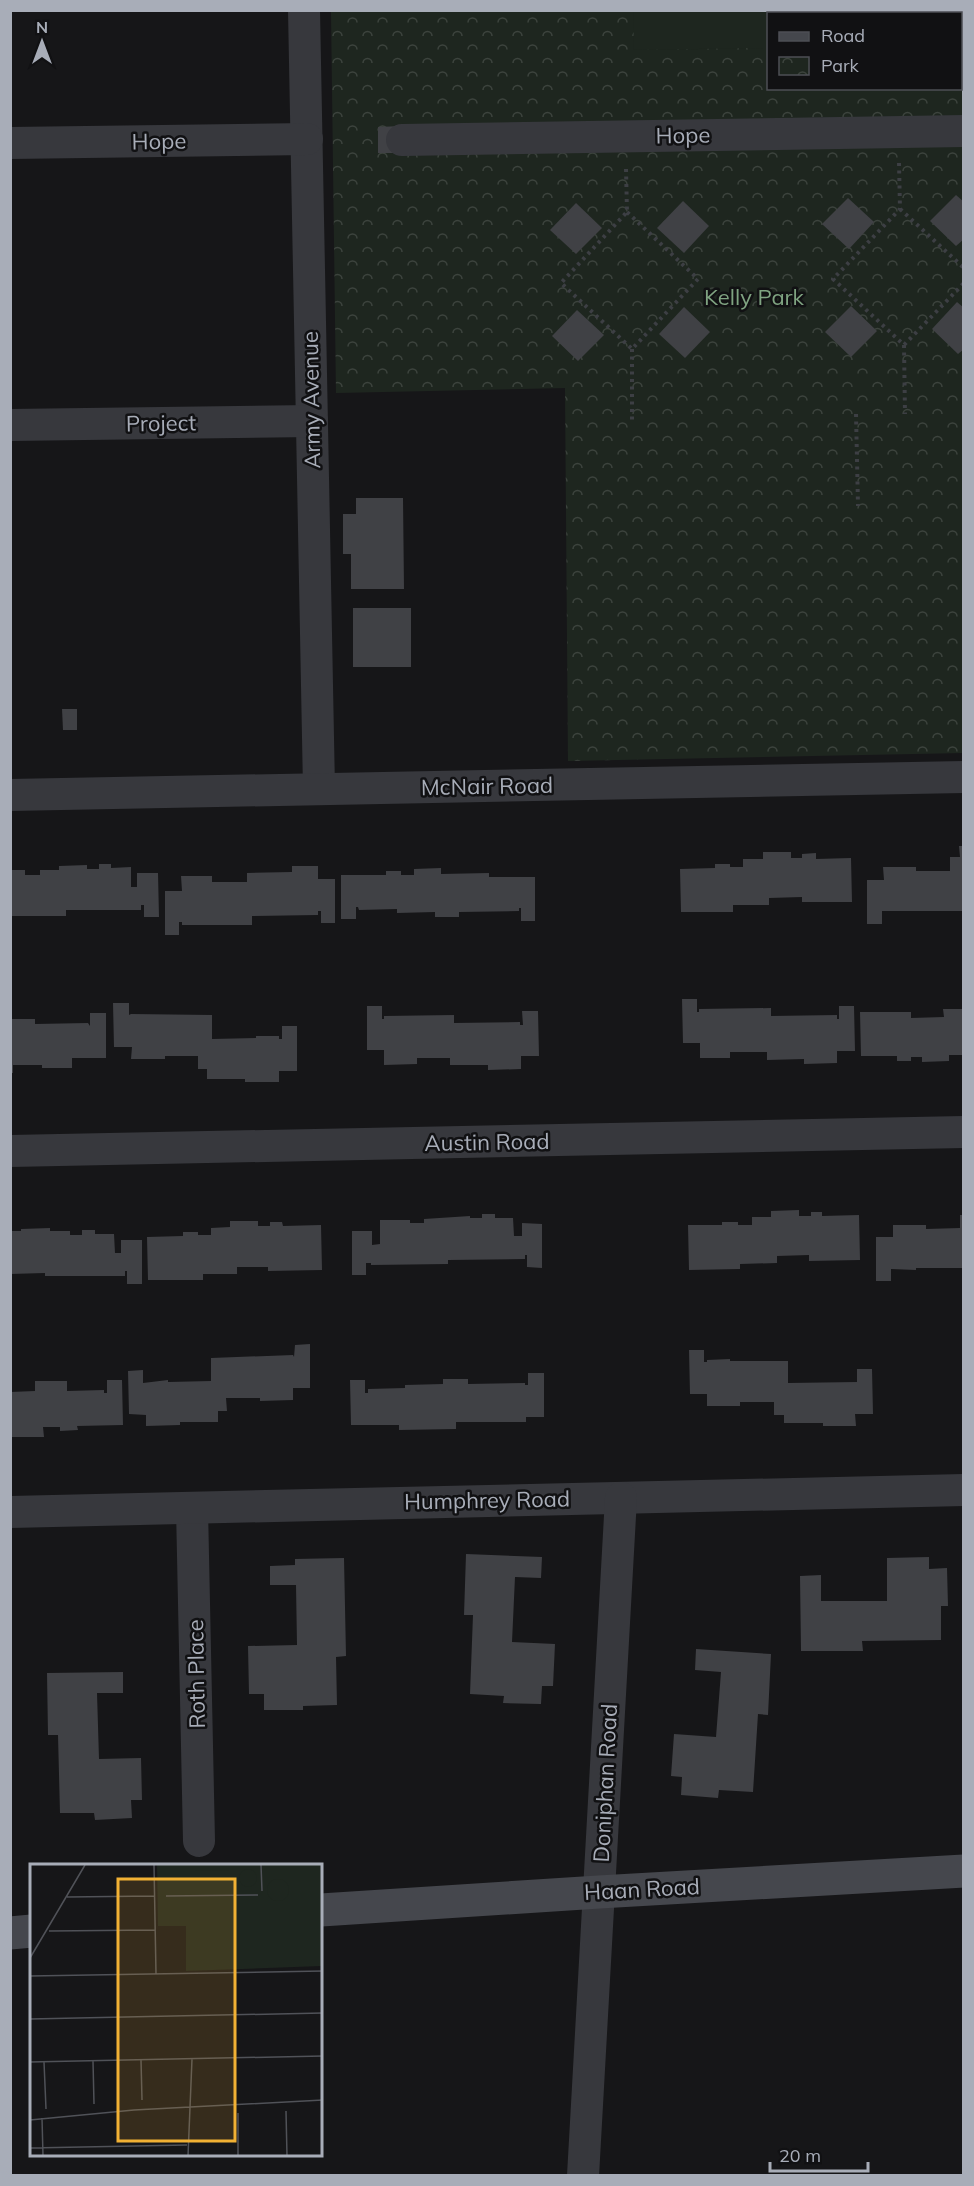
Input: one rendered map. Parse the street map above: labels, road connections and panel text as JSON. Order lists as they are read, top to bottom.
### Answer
{
  "streets": {
    "street": [
      "Hope",
      "Army Avenue",
      "Project",
      "McNair Road",
      "Austin Road",
      "Humphrey Road",
      "Roth Place",
      "Doniphan Road",
      "Haan Road"
    ]
  },
  "crossings": [
    ["Hope", "Army Avenue"],
    ["Army Avenue", "Project"],
    ["Army Avenue", "McNair Road"],
    ["Humphrey Road", "Roth Place"],
    ["Humphrey Road", "Doniphan Road"],
    ["Doniphan Road", "Haan Road"]
  ],
  "parks": ["Kelly Park"],
  "legend": ["Road", "Park"],
  "scale_bar": "20 m",
  "north": "top"
}
